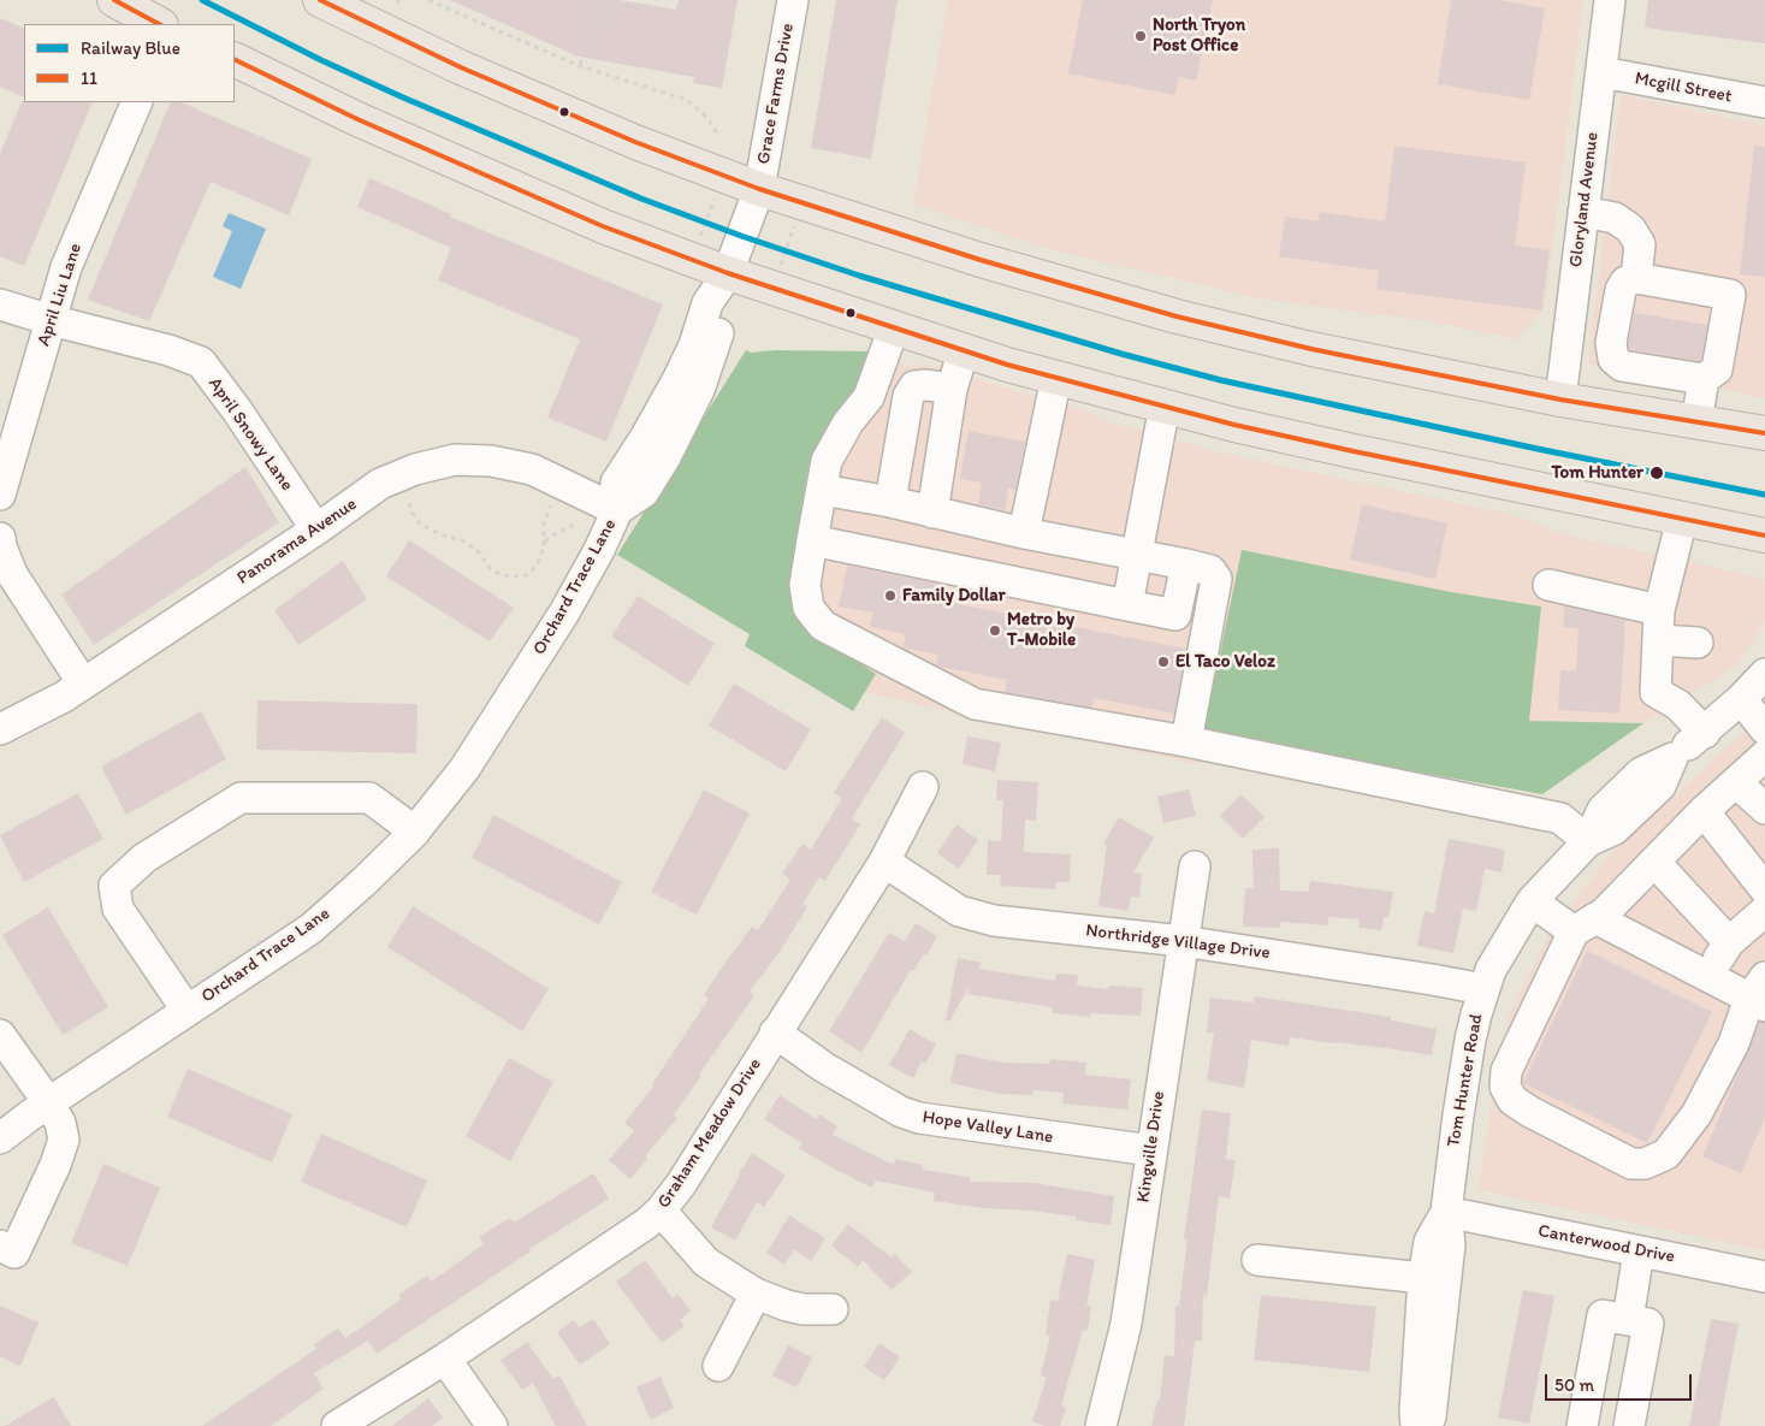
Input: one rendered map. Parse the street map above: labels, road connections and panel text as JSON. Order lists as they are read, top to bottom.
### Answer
{
  "streets": {
    "street": [
      "Mcgill Street",
      "Grace Farms Drive",
      "Gloryland Avenue",
      "April Liu Lane",
      "April Snowy Lane",
      "Panorama Avenue",
      "Orchard Trace Lane",
      "Northridge Village Drive",
      "Tom Hunter Road",
      "Hope Valley Lane",
      "Graham Meadow Drive",
      "Kingville Drive",
      "Canterwood Drive"
    ]
  },
  "crossings": [
    ["Mcgill Street", "Gloryland Avenue"],
    ["Grace Farms Drive", "Orchard Trace Lane"],
    ["April Liu Lane", "April Snowy Lane"],
    ["April Snowy Lane", "Panorama Avenue"],
    ["Panorama Avenue", "Orchard Trace Lane"],
    ["Northridge Village Drive", "Tom Hunter Road"],
    ["Northridge Village Drive", "Graham Meadow Drive"],
    ["Northridge Village Drive", "Kingville Drive"],
    ["Tom Hunter Road", "Canterwood Drive"],
    ["Hope Valley Lane", "Graham Meadow Drive"],
    ["Hope Valley Lane", "Kingville Drive"]
  ],
  "places": [
    "North Tryon Post Office",
    "Tom Hunter",
    "Family Dollar",
    "Metro by T-Mobile",
    "El Taco Veloz"
  ],
  "lines": ["rail line Blue", "transit line 11"],
  "legend": ["Railway Blue", "11"],
  "scale_bar": "50 m"
}
